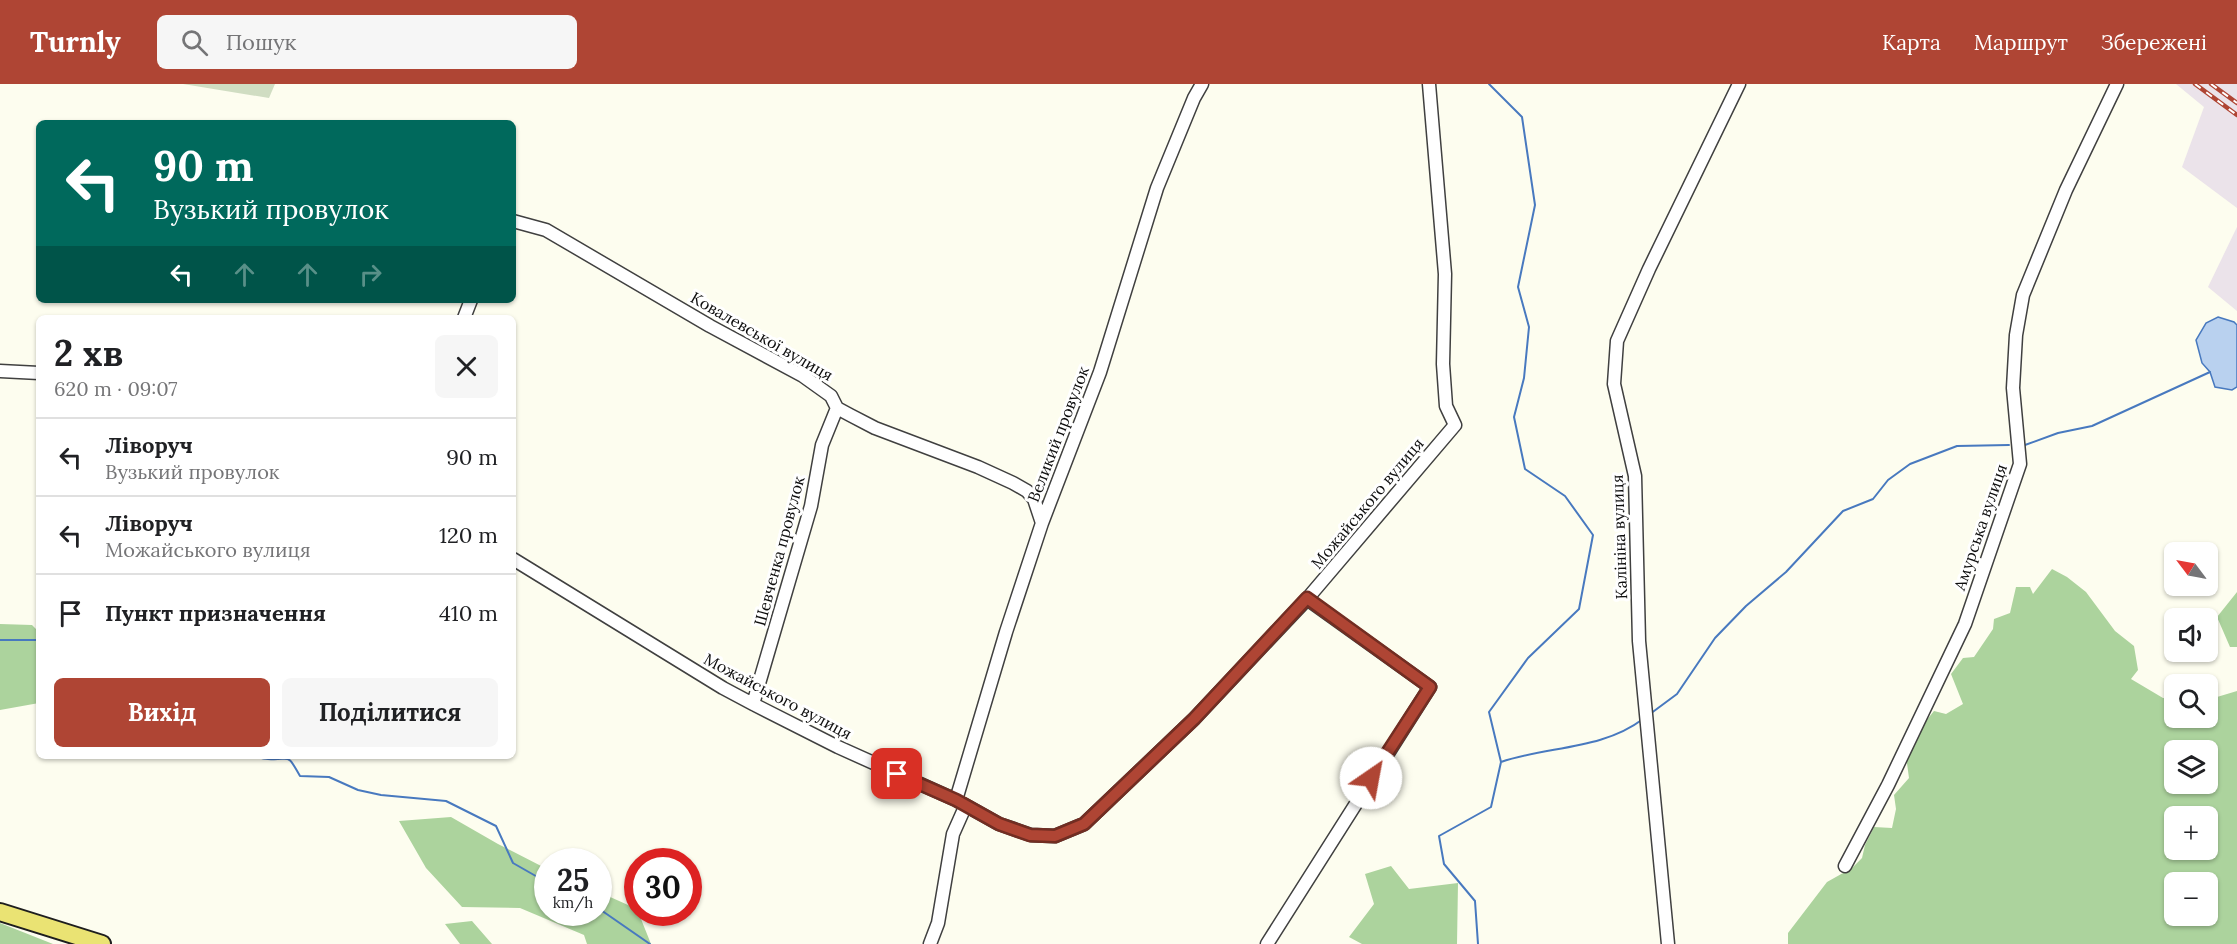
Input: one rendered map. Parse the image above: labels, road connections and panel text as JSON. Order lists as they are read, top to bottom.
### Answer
{
  "streets": {
    "street": [
      "Ковалевської вулиця",
      "Великий провулок",
      "Можайського вулиця",
      "Амурська вулиця",
      "Калініна вулиця",
      "Шевченка провулок"
    ]
  },
  "crossings": [
    ["Ковалевської вулиця", "Великий провулок"],
    ["Ковалевської вулиця", "Шевченка провулок"],
    ["Великий провулок", "Можайського вулиця"],
    ["Можайського вулиця", "Шевченка провулок"]
  ],
  "north": "top left",
  "page": {
    "header": "Turnly",
    "search": "Пошук",
    "nav": ["Карта", "Маршрут", "Збережені"],
    "turn": ["90 m", "Вузький провулок"],
    "heading": ["2 хв", "620 m · 09:07"],
    "list": [
      {
        "name": "Ліворуч",
        "note": "Вузький провулок",
        "value": "90 m"
      },
      {
        "name": "Ліворуч",
        "note": "Можайського вулиця",
        "value": "120 m"
      },
      {
        "name": "Пункт призначення",
        "value": "410 m"
      }
    ],
    "map_buttons": ["+", "−"],
    "buttons": ["Вихід", "Поділитися"],
    "speed": "25 km/h",
    "limit": "30"
  }
}
